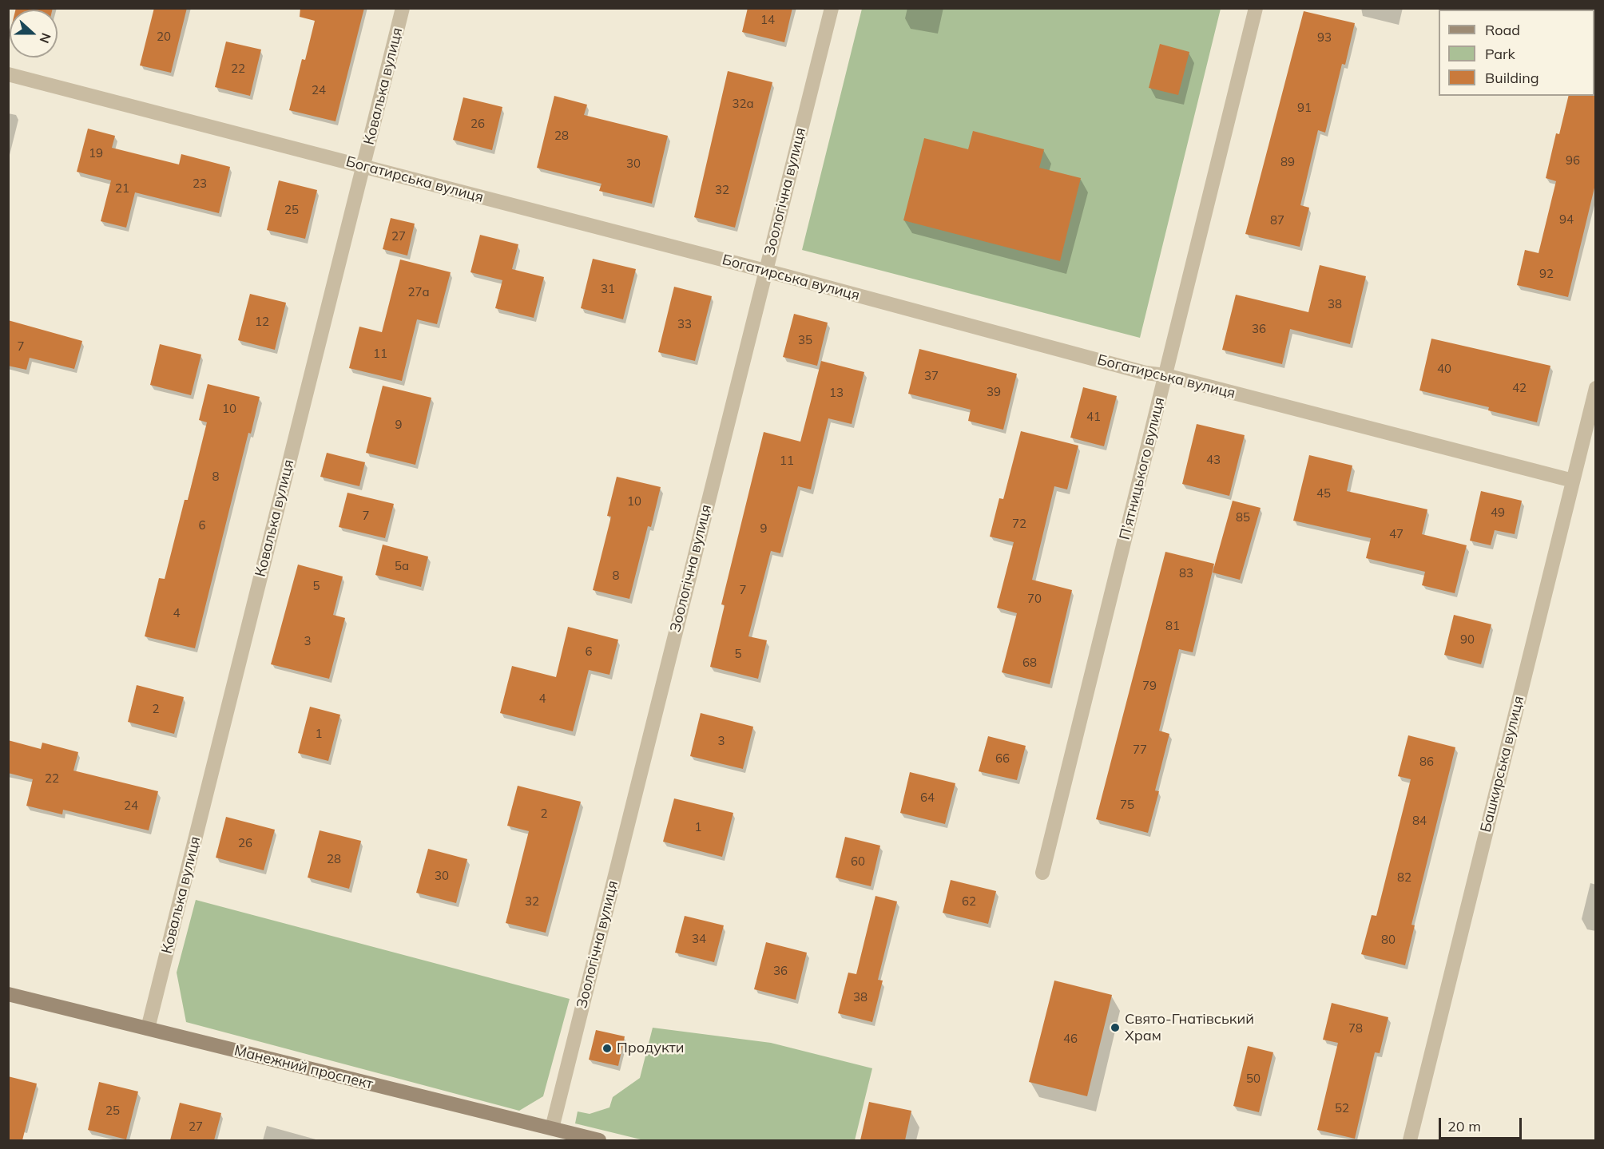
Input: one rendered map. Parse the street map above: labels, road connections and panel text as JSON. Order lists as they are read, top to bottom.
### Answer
{
  "streets": {
    "street": [
      "Ковалька вулиця",
      "Богатирська вулиця",
      "Зоологічна вулиця",
      "П’ятницького вулиця",
      "Башкирська вулиця",
      "Манежний проспект"
    ]
  },
  "crossings": [
    ["Ковалька вулиця", "Богатирська вулиця"],
    ["Ковалька вулиця", "Манежний проспект"],
    ["Богатирська вулиця", "Зоологічна вулиця"],
    ["Богатирська вулиця", "П’ятницького вулиця"],
    ["Богатирська вулиця", "Башкирська вулиця"],
    ["Зоологічна вулиця", "Манежний проспект"]
  ],
  "places": ["Свято-Гнатівський Храм", "Продукти"],
  "house_numbers": [
    "14",
    "20",
    "93",
    "22",
    "24",
    "32а",
    "91",
    "26",
    "28",
    "19",
    "96",
    "89",
    "30",
    "23",
    "21",
    "32",
    "25",
    "94",
    "87",
    "27",
    "92",
    "31",
    "27а",
    "38",
    "12",
    "33",
    "36",
    "35",
    "7",
    "11",
    "40",
    "37",
    "42",
    "39",
    "13",
    "10",
    "41",
    "9",
    "43",
    "11",
    "8",
    "45",
    "10",
    "49",
    "7",
    "85",
    "72",
    "6",
    "9",
    "47",
    "5а",
    "83",
    "8",
    "5",
    "7",
    "70",
    "4",
    "81",
    "90",
    "3",
    "6",
    "5",
    "68",
    "79",
    "4",
    "2",
    "1",
    "3",
    "77",
    "66",
    "86",
    "22",
    "64",
    "75",
    "24",
    "2",
    "84",
    "1",
    "26",
    "28",
    "60",
    "30",
    "82",
    "32",
    "62",
    "34",
    "80",
    "36",
    "38",
    "78",
    "46",
    "50",
    "52",
    "25",
    "27"
  ],
  "legend": ["Road", "Park", "Building"],
  "scale_bar": "20 m",
  "north": "right"
}
